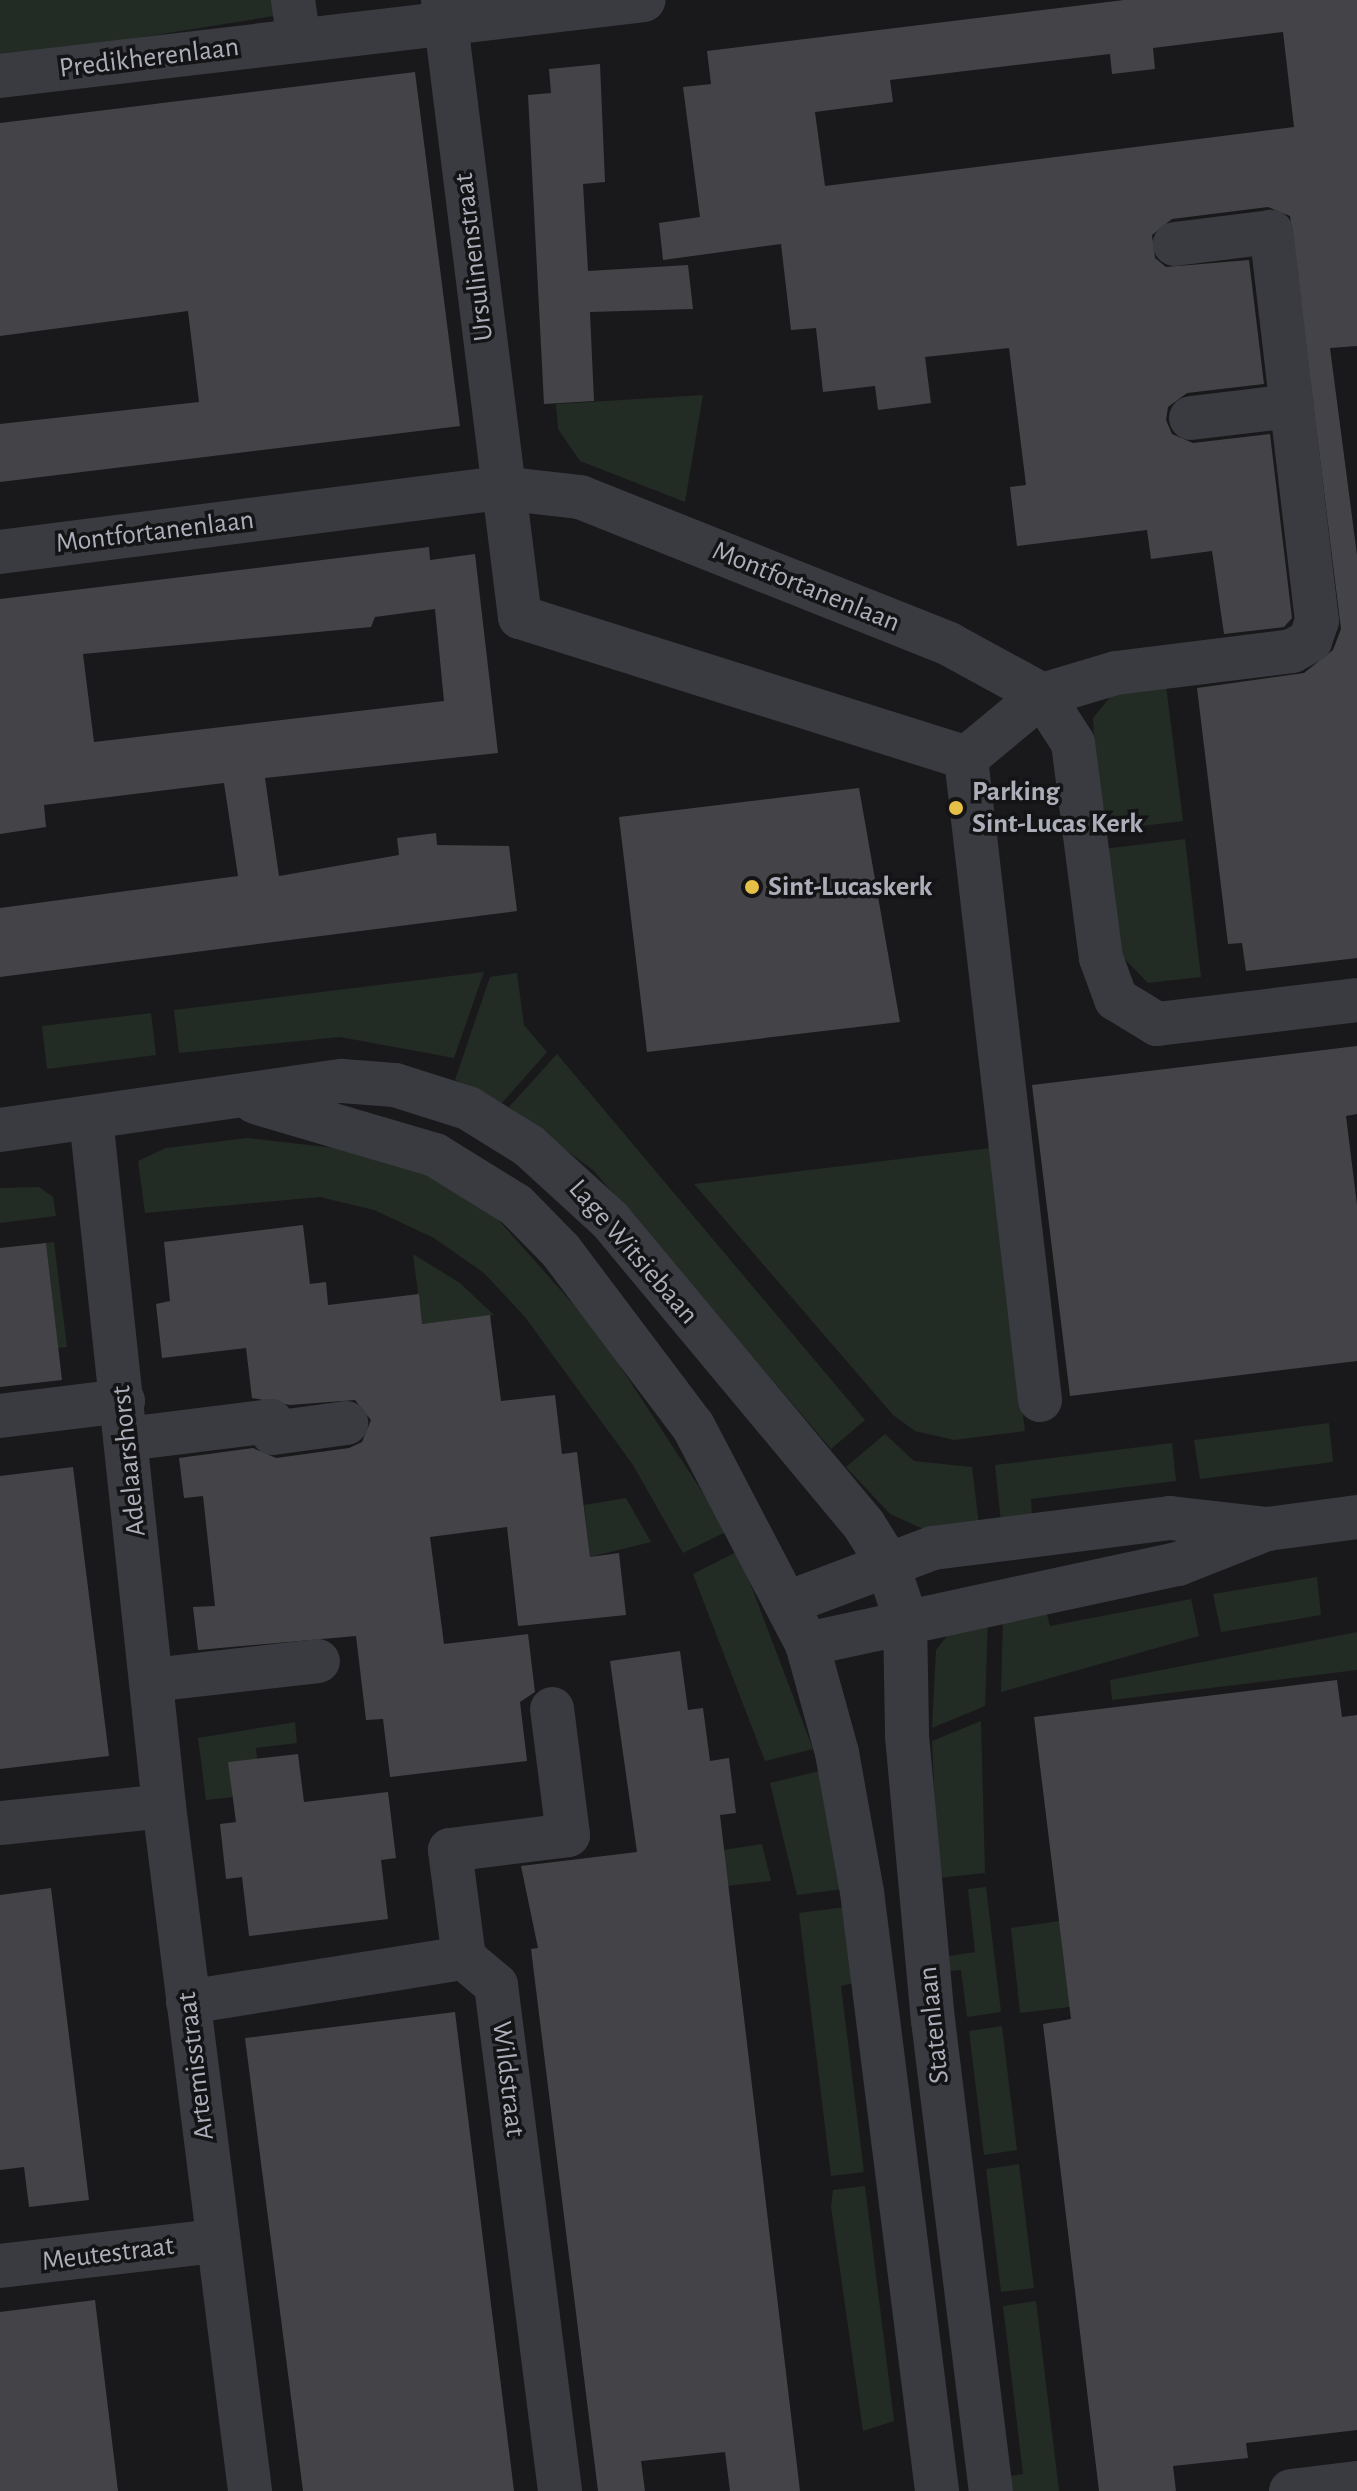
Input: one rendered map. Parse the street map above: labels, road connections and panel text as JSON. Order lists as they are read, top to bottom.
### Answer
{
  "streets": {
    "street": [
      "Predikherenlaan",
      "Ursulinenstraat",
      "Montfortanenlaan",
      "Lage Witsiebaan",
      "Adelaarshorst",
      "Statenlaan",
      "Artemisstraat",
      "Wildstraat",
      "Meutestraat"
    ]
  },
  "crossings": [
    ["Predikherenlaan", "Ursulinenstraat"],
    ["Ursulinenstraat", "Montfortanenlaan"],
    ["Lage Witsiebaan", "Adelaarshorst"],
    ["Lage Witsiebaan", "Statenlaan"],
    ["Adelaarshorst", "Artemisstraat"],
    ["Artemisstraat", "Meutestraat"]
  ],
  "places": ["Parking Sint-Lucas Kerk", "Sint-Lucaskerk"]
}
